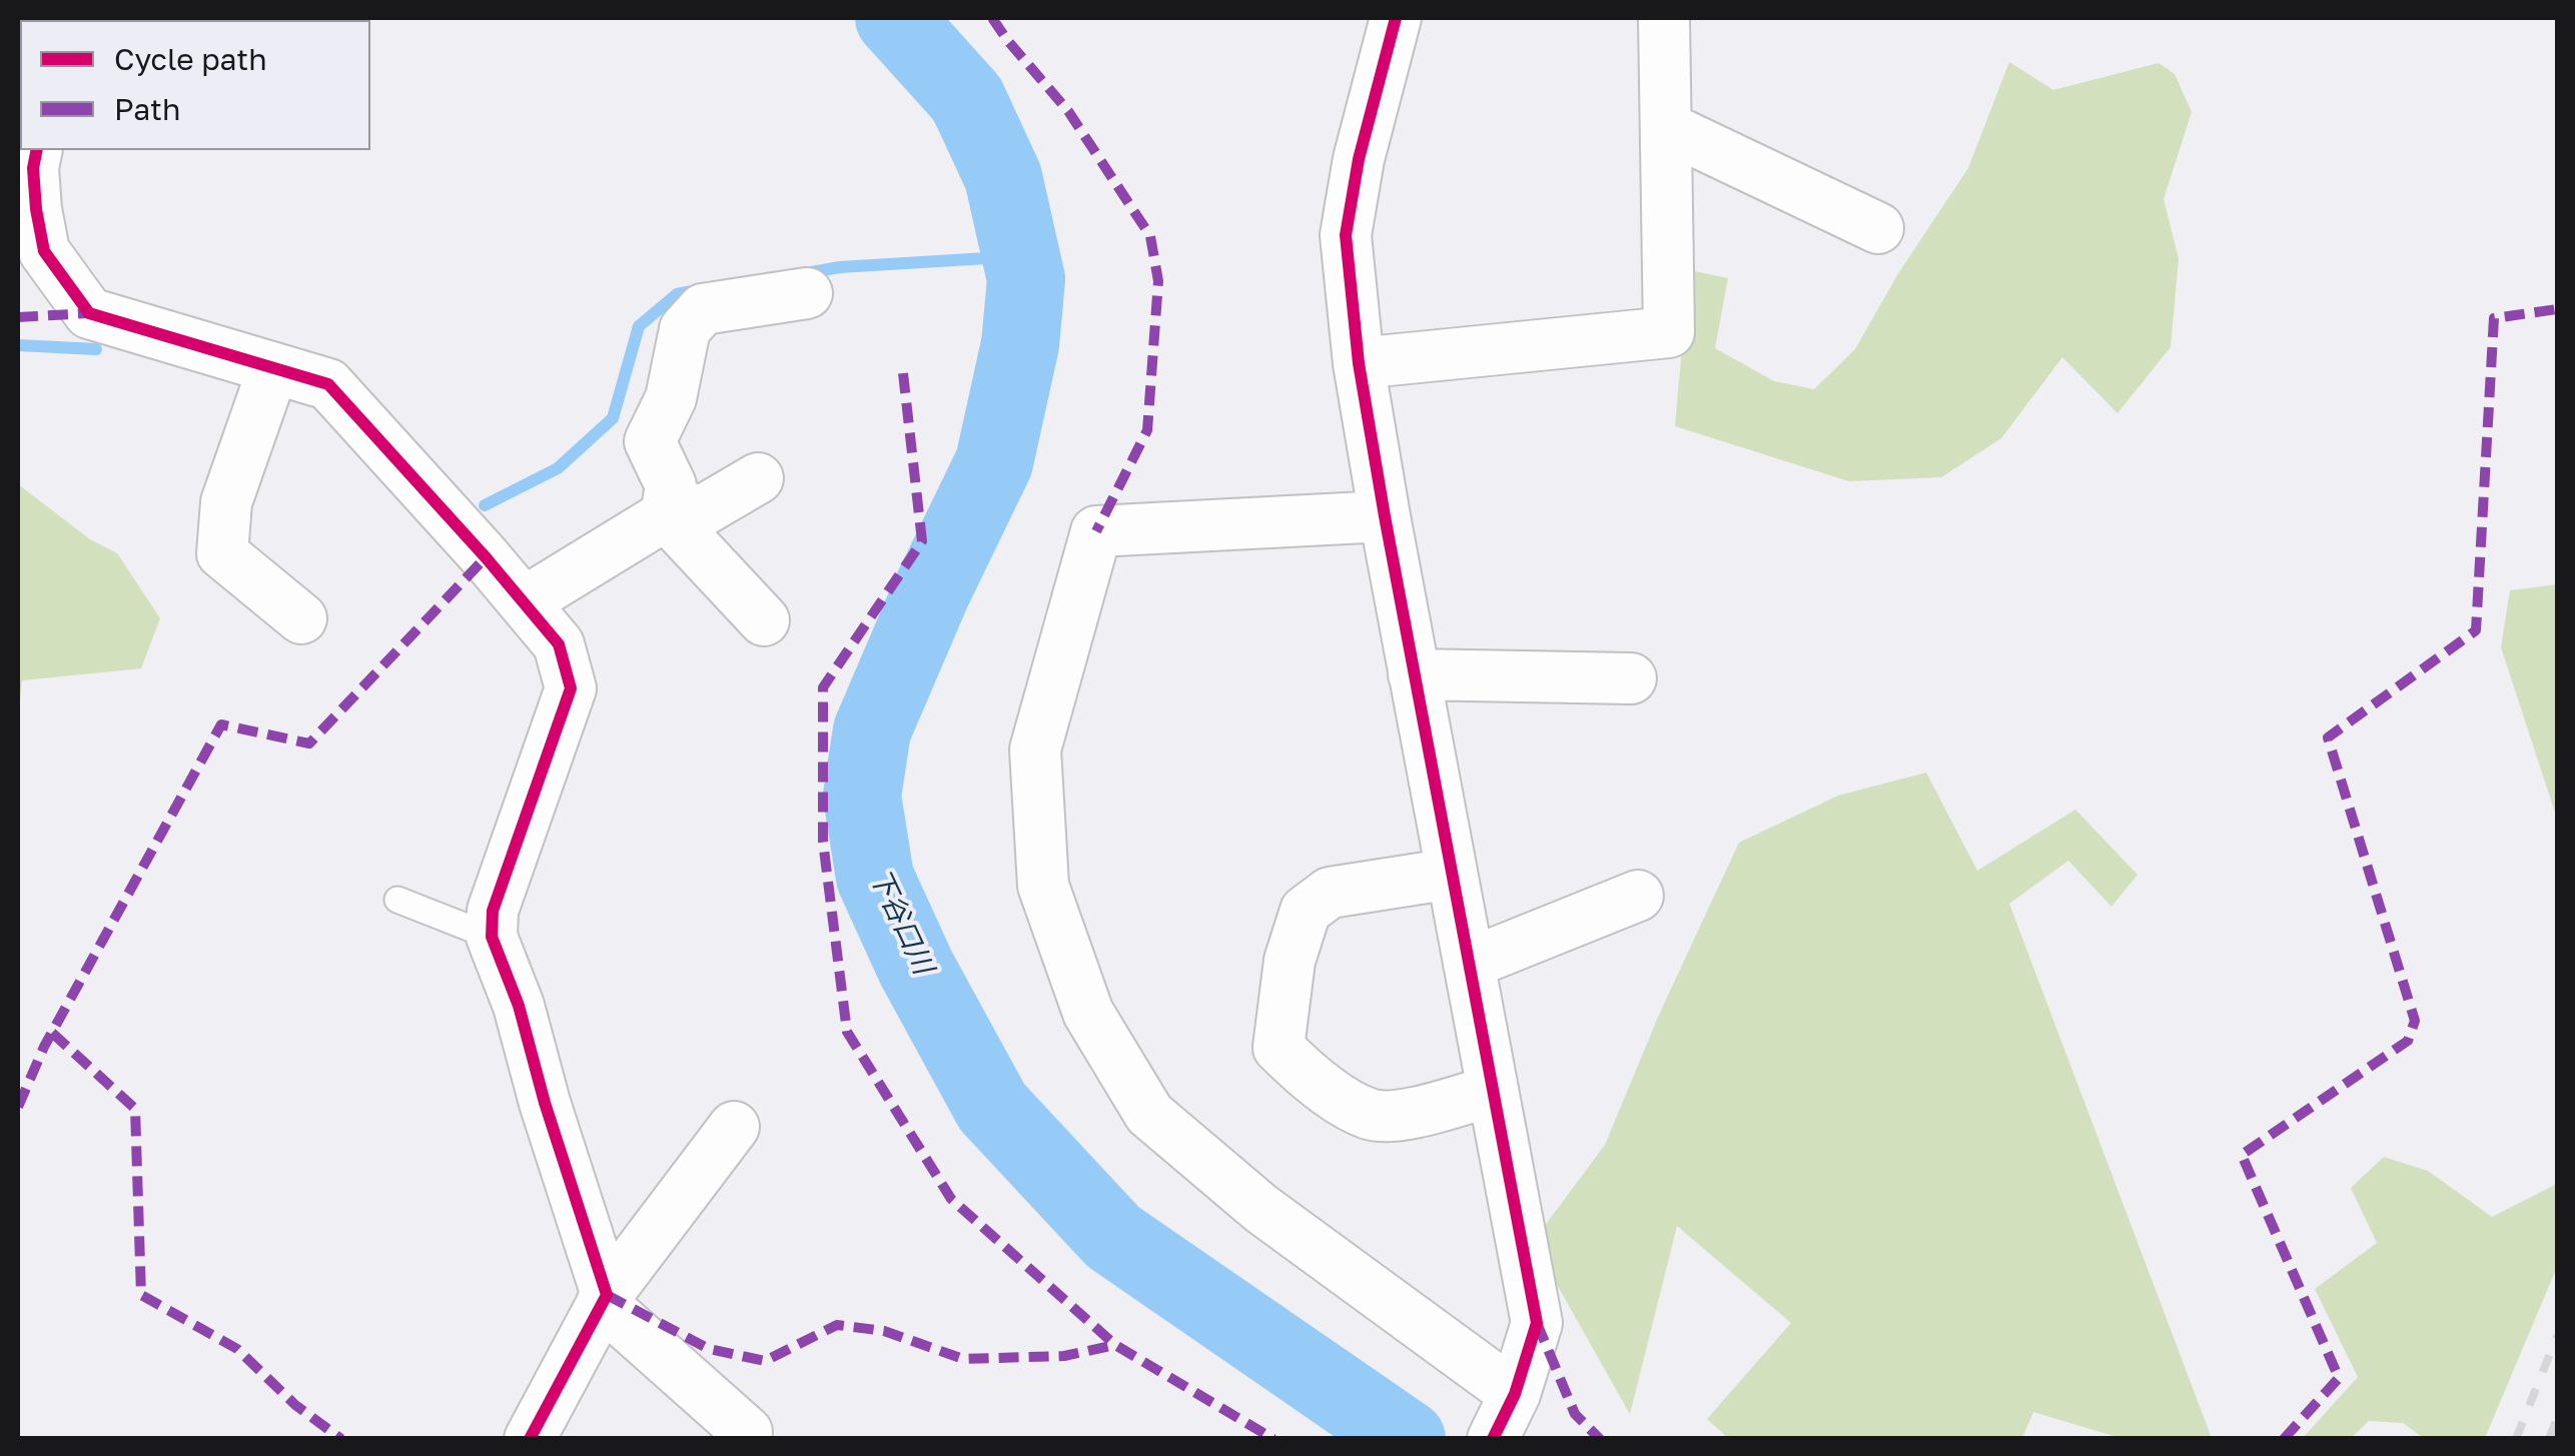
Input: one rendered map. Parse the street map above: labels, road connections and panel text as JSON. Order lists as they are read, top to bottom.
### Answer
{
  "water": ["下谷口川"],
  "legend": ["Cycle path", "Path"]
}
